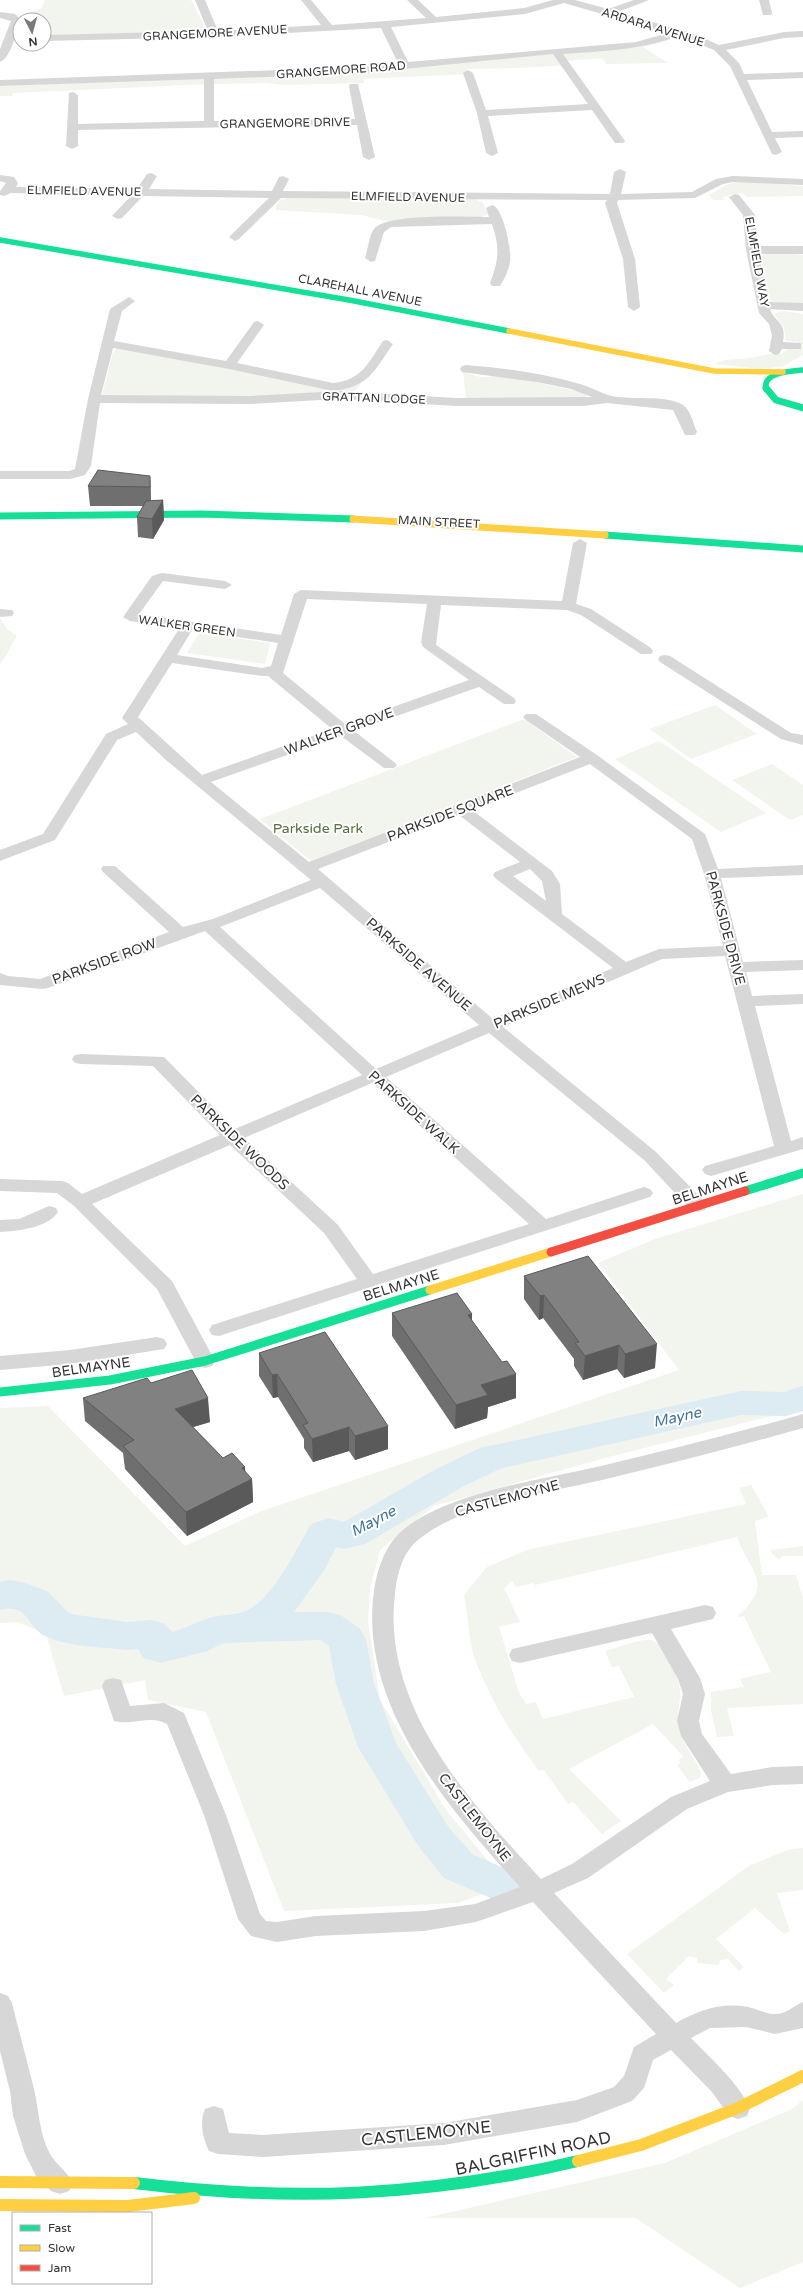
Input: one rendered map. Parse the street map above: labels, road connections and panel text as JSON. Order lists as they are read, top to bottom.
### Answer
{
  "streets": {
    "street": [
      "ARDARA AVENUE",
      "GRANGEMORE AVENUE",
      "GRANGEMORE ROAD",
      "GRANGEMORE DRIVE",
      "ELMFIELD AVENUE",
      "ELMFIELD WAY",
      "CLAREHALL AVENUE",
      "GRATTAN LODGE",
      "MAIN STREET",
      "WALKER GREEN",
      "WALKER GROVE",
      "PARKSIDE SQUARE",
      "PARKSIDE DRIVE",
      "PARKSIDE ROW",
      "PARKSIDE AVENUE",
      "PARKSIDE MEWS",
      "PARKSIDE WALK",
      "PARKSIDE WOODS",
      "BELMAYNE",
      "CASTLEMOYNE",
      "BALGRIFFIN ROAD"
    ]
  },
  "crossings": [
    ["ARDARA AVENUE", "GRANGEMORE AVENUE"],
    ["ARDARA AVENUE", "GRANGEMORE ROAD"],
    ["GRANGEMORE ROAD", "GRANGEMORE DRIVE"],
    ["WALKER GROVE", "PARKSIDE AVENUE"],
    ["PARKSIDE SQUARE", "PARKSIDE DRIVE"],
    ["PARKSIDE SQUARE", "PARKSIDE AVENUE"],
    ["PARKSIDE DRIVE", "PARKSIDE MEWS"],
    ["PARKSIDE ROW", "PARKSIDE WALK"],
    ["PARKSIDE AVENUE", "PARKSIDE MEWS"],
    ["PARKSIDE AVENUE", "BELMAYNE"],
    ["PARKSIDE MEWS", "PARKSIDE WALK"],
    ["PARKSIDE MEWS", "PARKSIDE WOODS"],
    ["CASTLEMOYNE", "BALGRIFFIN ROAD"]
  ],
  "water": ["Mayne"],
  "parks": ["Parkside Park"],
  "legend": ["Fast", "Slow", "Jam"],
  "north": "bottom"
}
